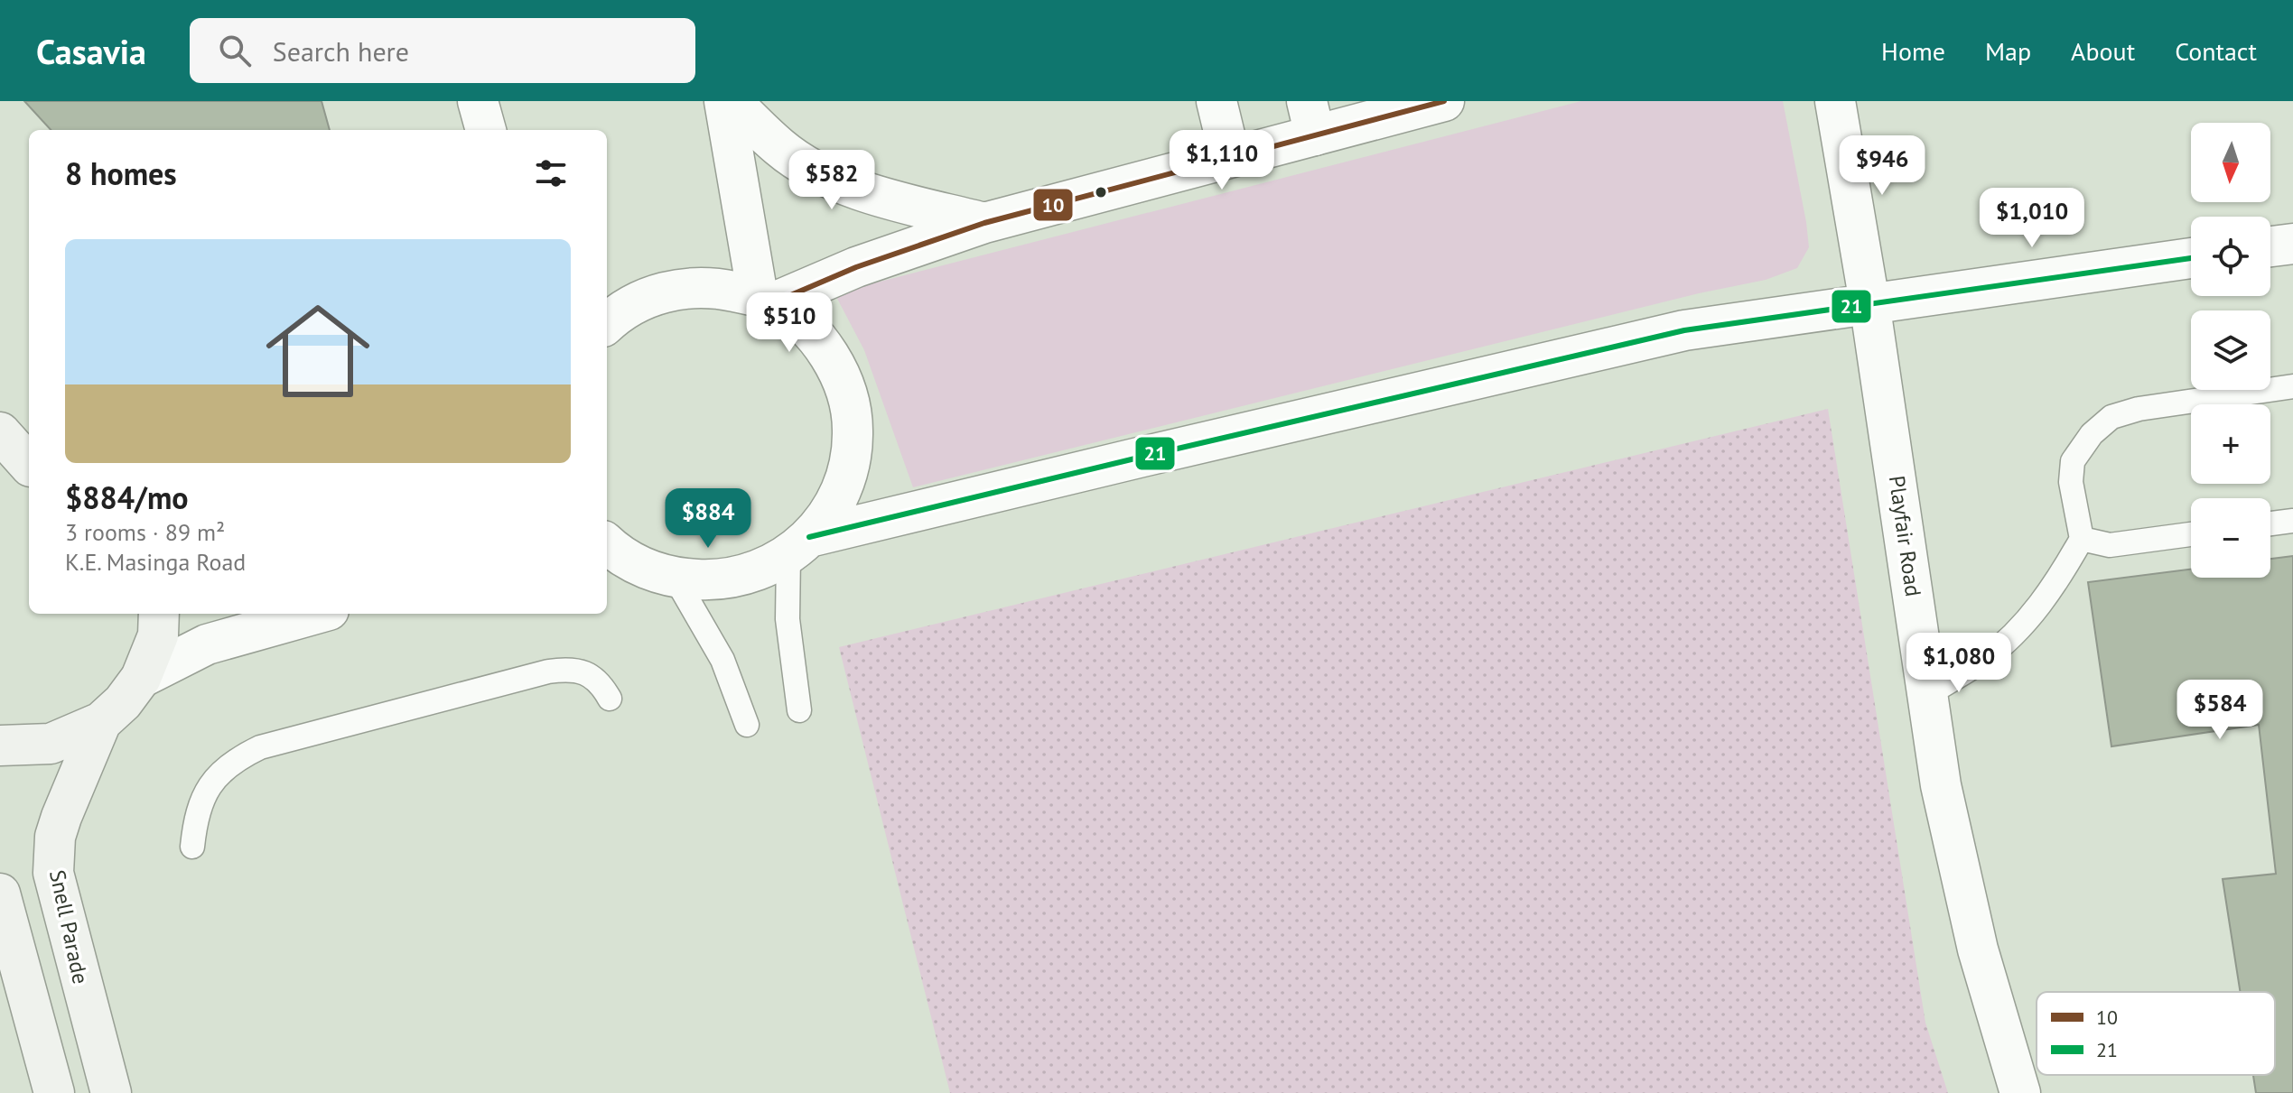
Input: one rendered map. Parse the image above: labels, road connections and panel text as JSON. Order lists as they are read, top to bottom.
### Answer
{
  "streets": {
    "main road": ["Snell Parade"],
    "street": ["Playfair Road"]
  },
  "lines": ["transit line 10", "transit line 21"],
  "legend": ["10", "21"],
  "north": "bottom",
  "page": {
    "header": "Casavia",
    "search": "Search here",
    "nav": [
      "Home",
      "Map",
      "About",
      "Contact"
    ],
    "map_buttons": ["+", "−"],
    "price": [
      "$1,110",
      "$946",
      "$582",
      "$1,010",
      "$510",
      "$884",
      "$1,080",
      "$584"
    ],
    "heading": "8 homes",
    "list": [
      {
        "name": "$884/mo",
        "note": "3 rooms · 89 m² · K.E. Masinga Road"
      }
    ]
  }
}
